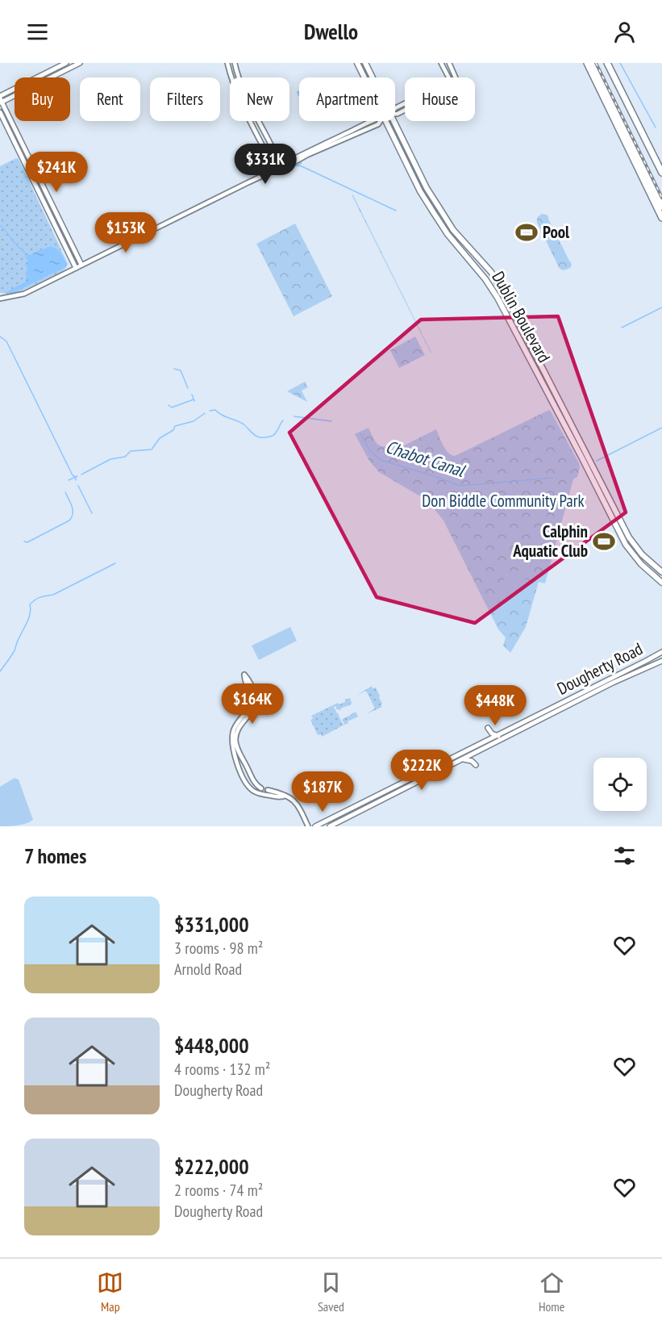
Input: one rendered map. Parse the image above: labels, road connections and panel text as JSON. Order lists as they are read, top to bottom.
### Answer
{
  "streets": {
    "main road": ["Dublin Boulevard", "Dougherty Road"]
  },
  "water": ["Chabot Canal"],
  "parks": ["Don Biddle Community Park"],
  "places": {
    "sports": ["Pool", "Calphin Aquatic Club"]
  },
  "page": {
    "header": "Dwello",
    "chip": [
      "Buy",
      "Rent",
      "Filters",
      "New",
      "Apartment",
      "House"
    ],
    "price": [
      "$331K",
      "$241K",
      "$153K",
      "$164K",
      "$448K",
      "$222K",
      "$187K"
    ],
    "heading": "7 homes",
    "list": [
      {
        "name": "$331,000",
        "note": "3 rooms · 98 m² · Arnold Road"
      },
      {
        "name": "$448,000",
        "note": "4 rooms · 132 m² · Dougherty Road"
      },
      {
        "name": "$222,000",
        "note": "2 rooms · 74 m² · Dougherty Road"
      }
    ],
    "tabs": ["Map", "Saved", "Home"]
  }
}
